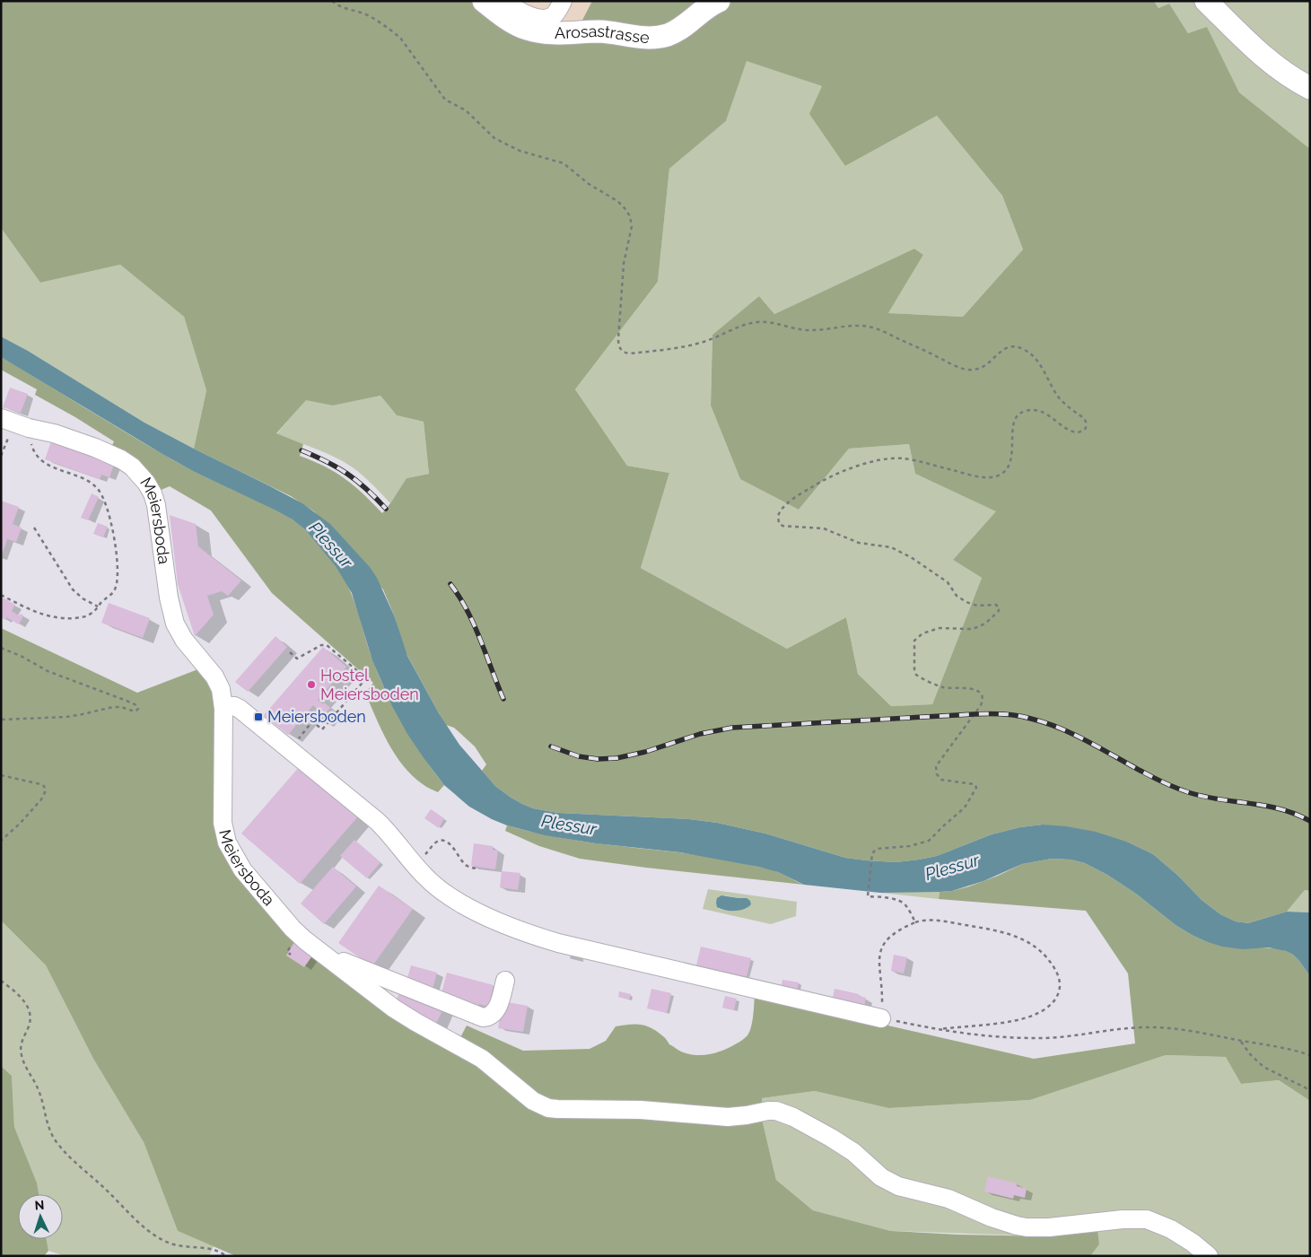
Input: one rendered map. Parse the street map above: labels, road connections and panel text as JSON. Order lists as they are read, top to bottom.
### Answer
{
  "streets": {
    "main road": ["Arosastrasse"],
    "street": ["Meiersboda"]
  },
  "water": ["Plessur"],
  "places": {
    "other": ["Hostel Meiersboden"],
    "transit": ["Meiersboden"]
  },
  "north": "top"
}
